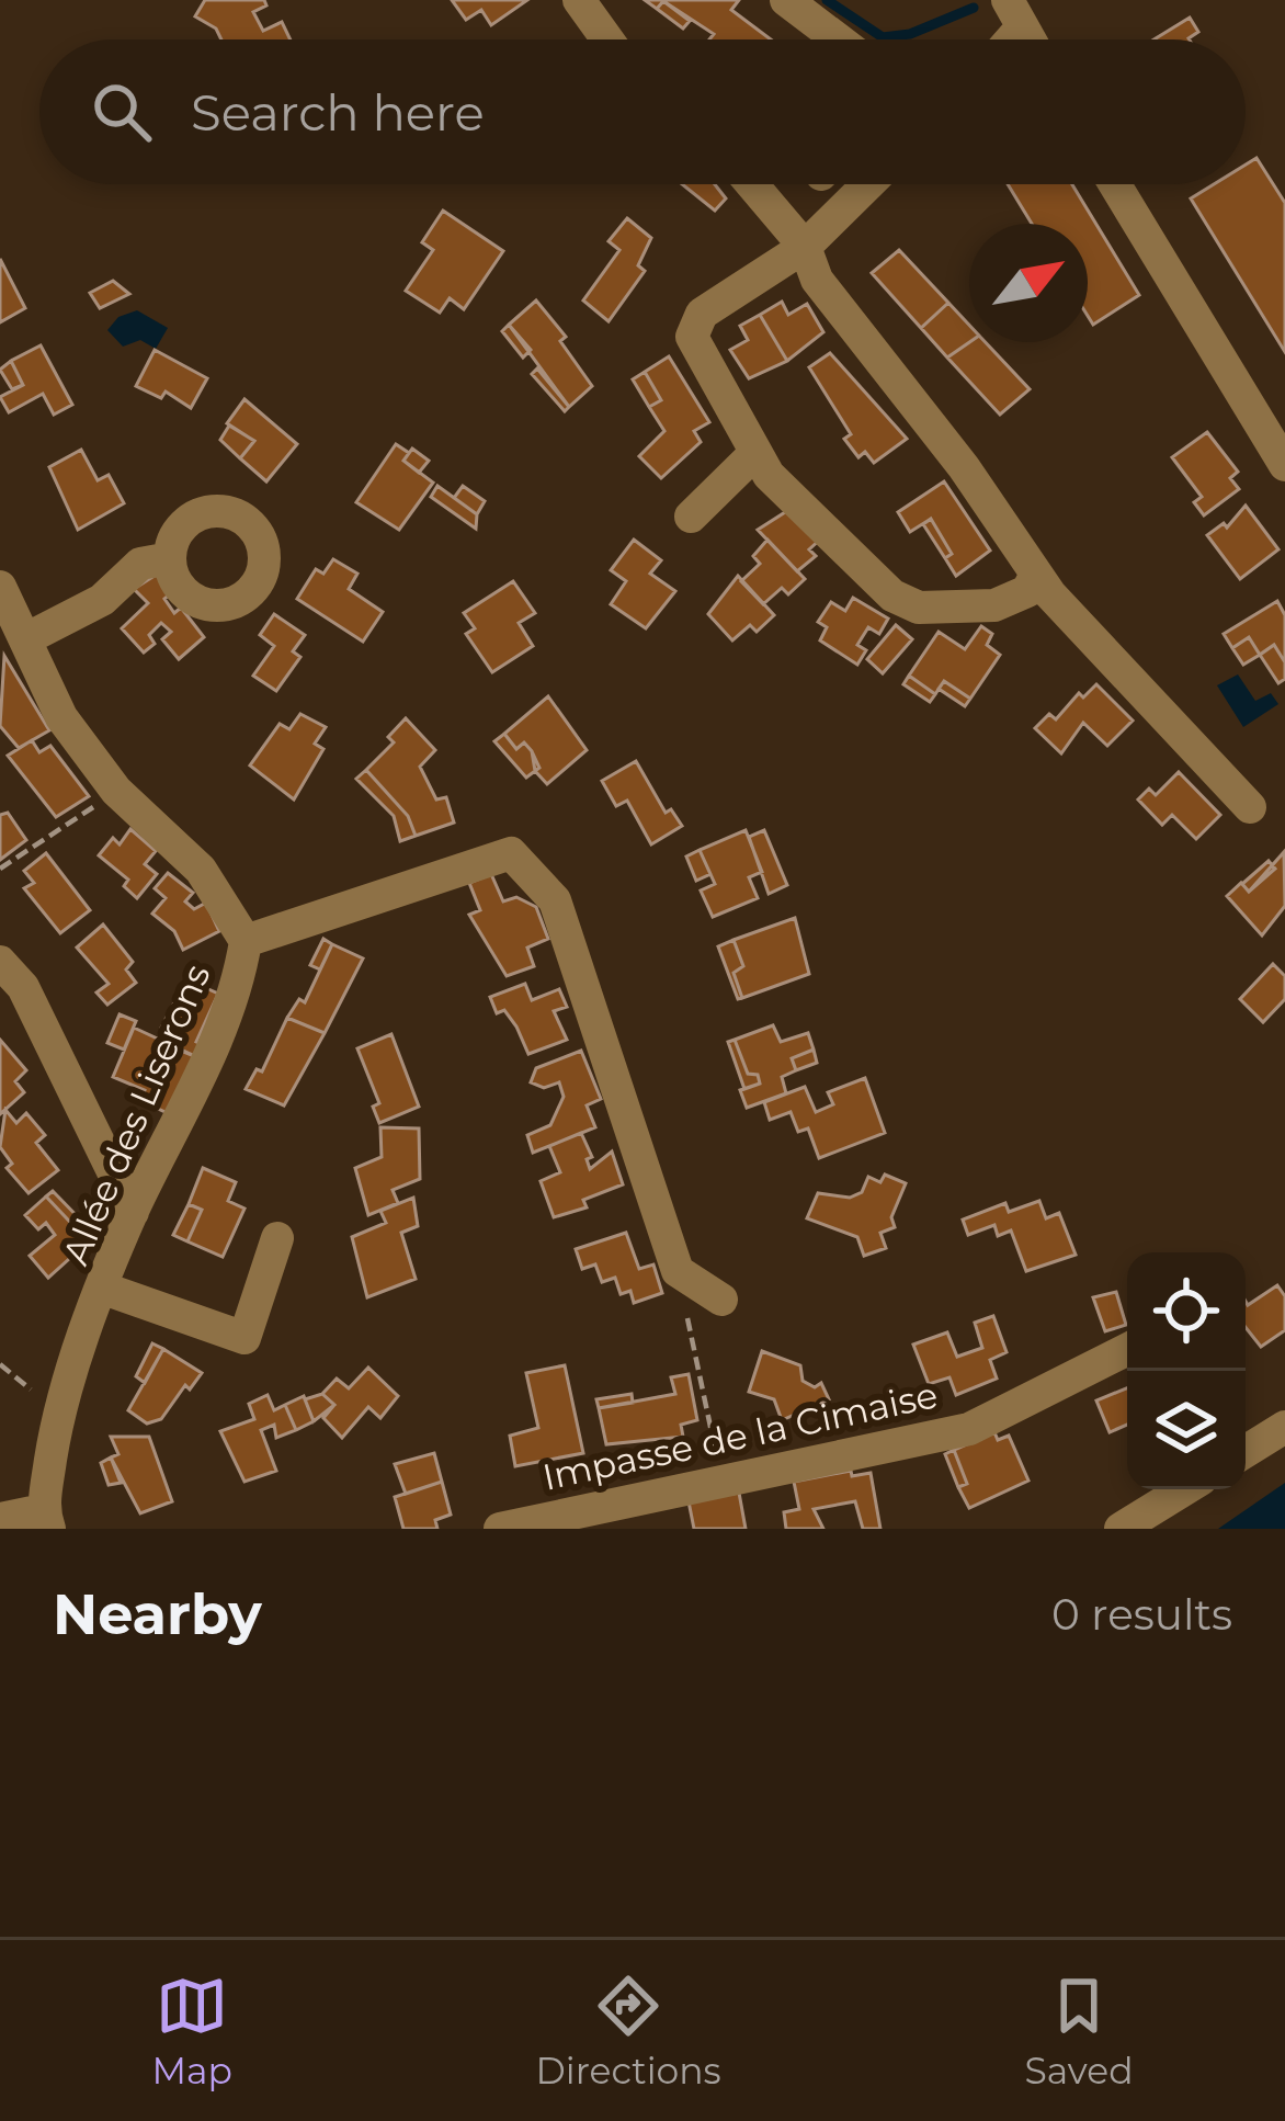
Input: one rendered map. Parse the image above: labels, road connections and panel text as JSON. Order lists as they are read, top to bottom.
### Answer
{
  "streets": {
    "street": ["Allée des Liserons", "Impasse de la Cimaise"]
  },
  "north": "top right",
  "page": {
    "search": "Search here",
    "heading": ["Nearby", "0 results"],
    "nav": ["Map", "Directions", "Saved"]
  }
}
